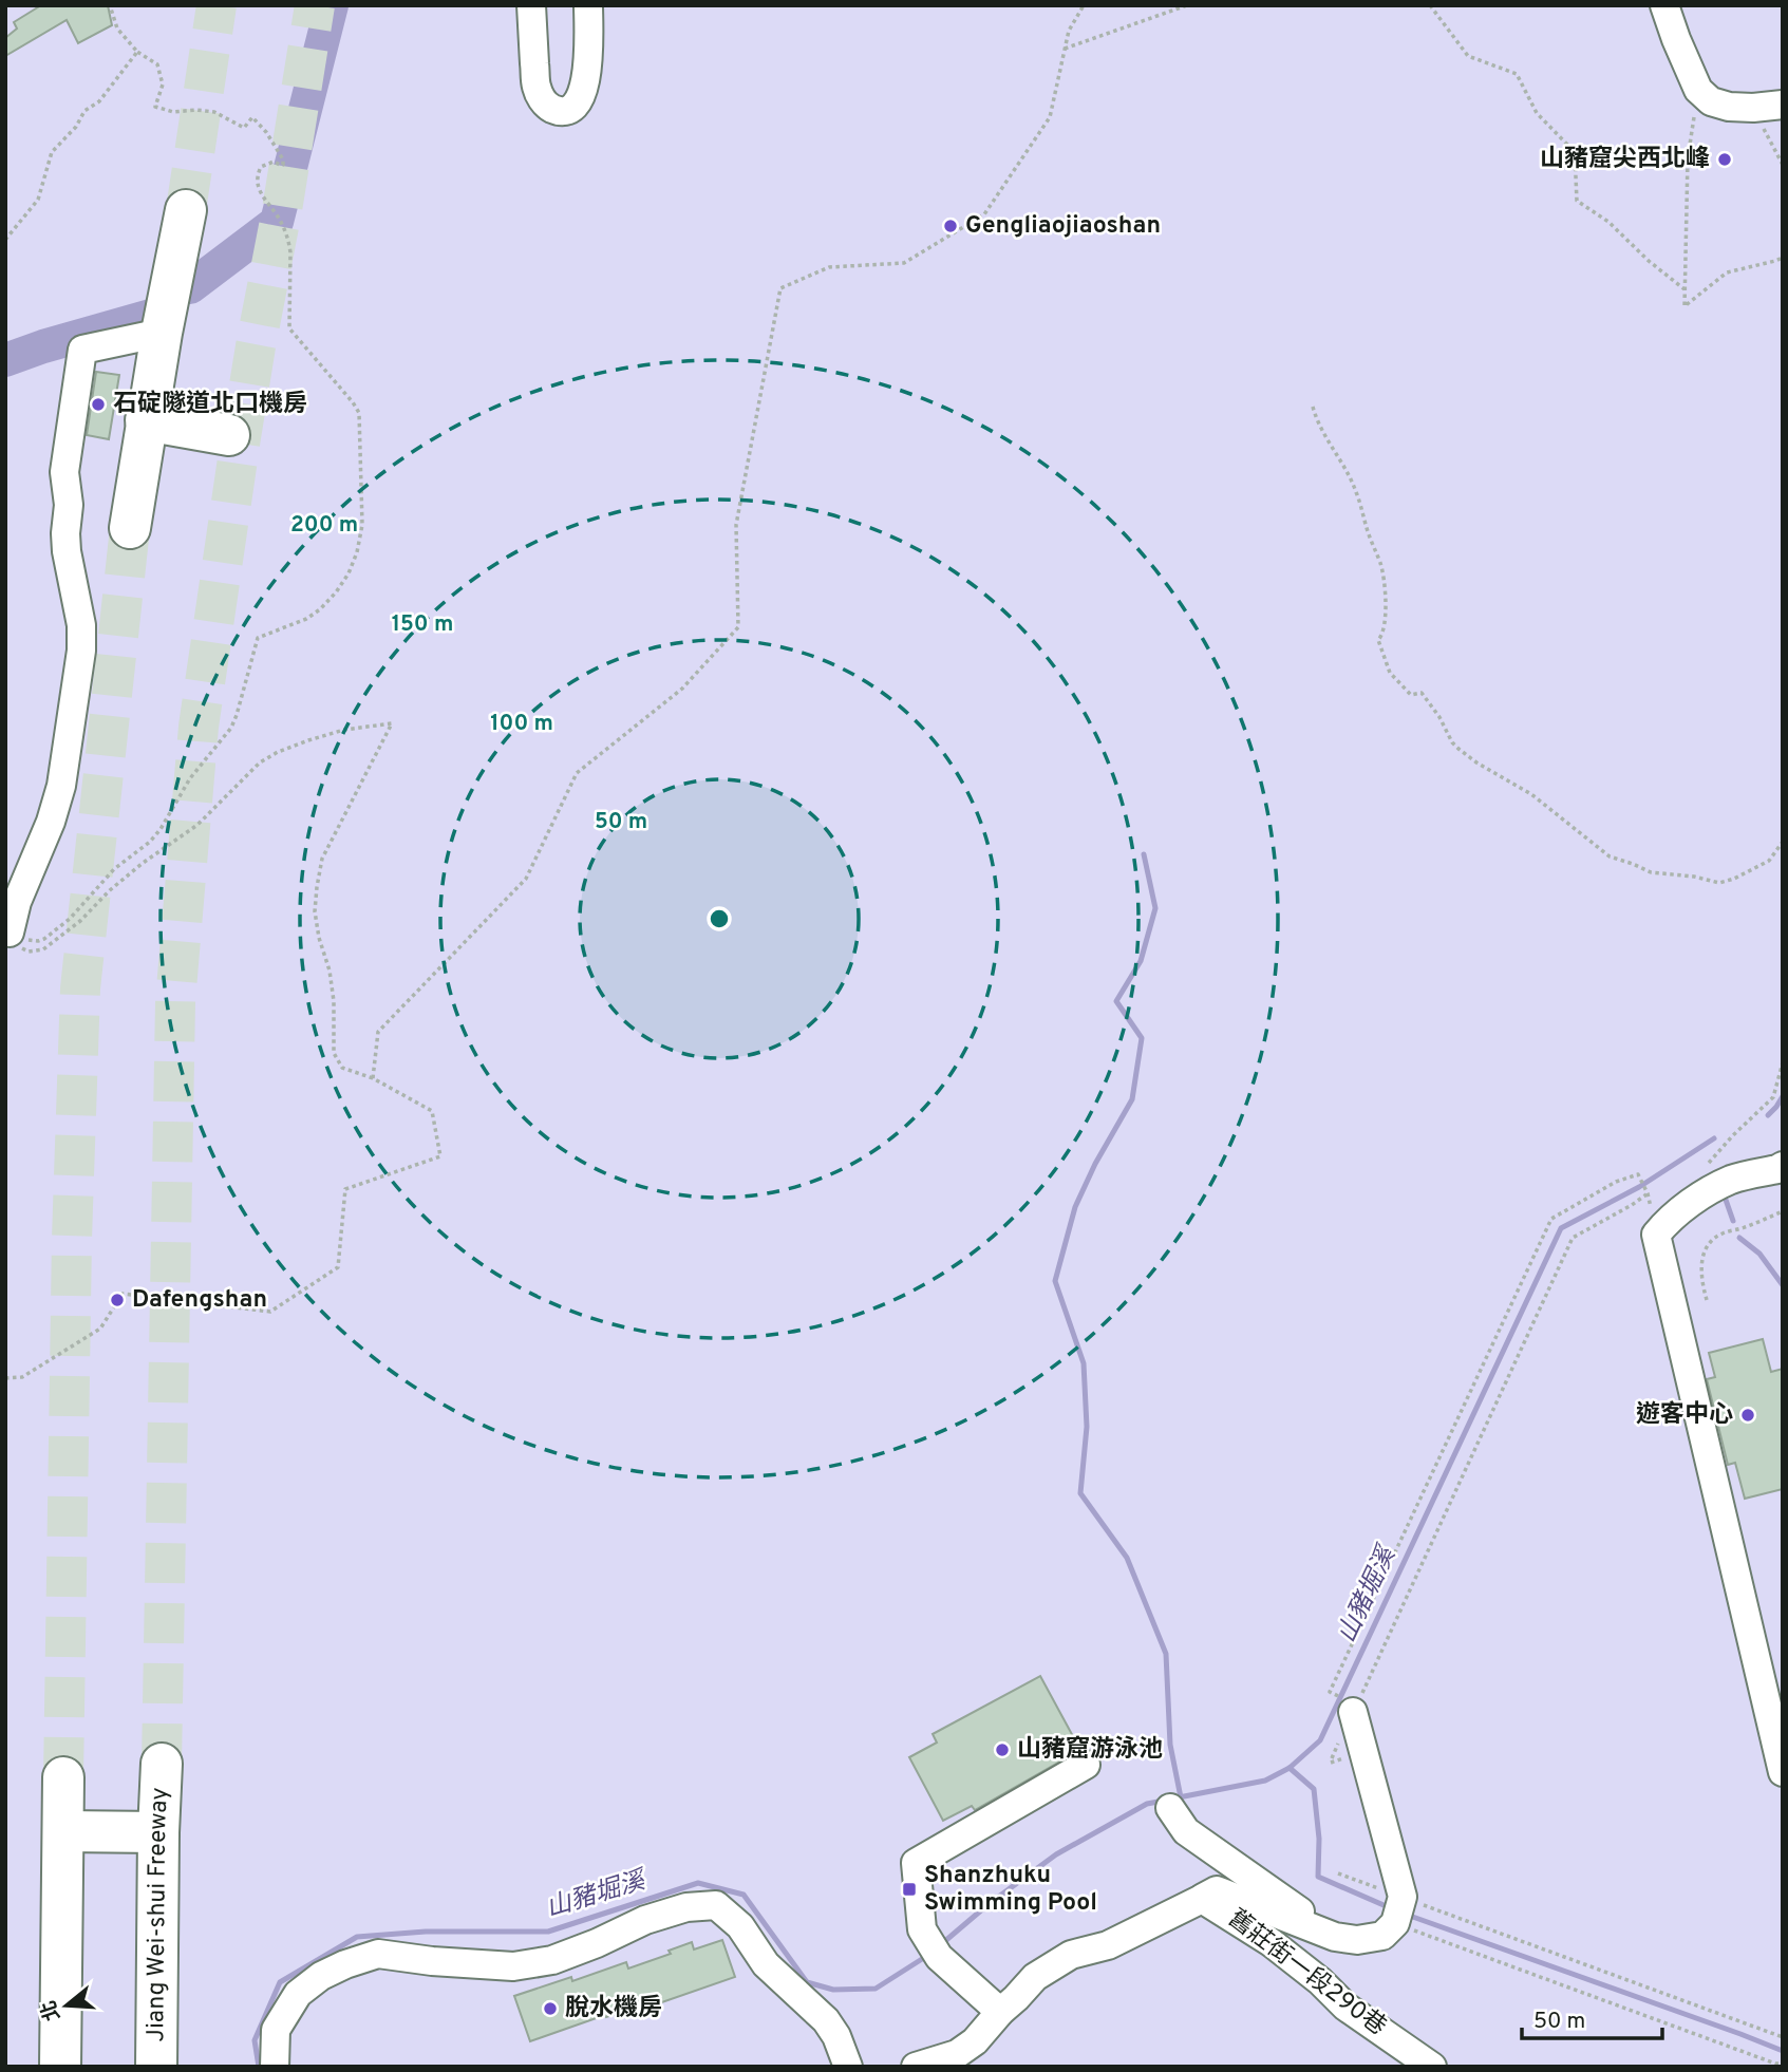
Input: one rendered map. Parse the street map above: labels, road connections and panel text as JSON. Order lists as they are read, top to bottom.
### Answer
{
  "streets": {
    "highway": ["Jiang Wei-shui Freeway"],
    "street": ["舊莊街一段290巷"]
  },
  "water": ["山豬堀溪"],
  "places": {
    "other": [
      "山豬窟尖西北峰",
      "Gengliaojiaoshan",
      "石碇隧道北口機房",
      "Dafengshan",
      "遊客中心",
      "山豬窟游泳池",
      "脫水機房"
    ],
    "transit": ["Shanzhuku Swimming Pool"]
  },
  "scale_bar": "50 m",
  "north": "left",
  "rings": [
    "200 m",
    "150 m",
    "100 m",
    "50 m"
  ]
}
